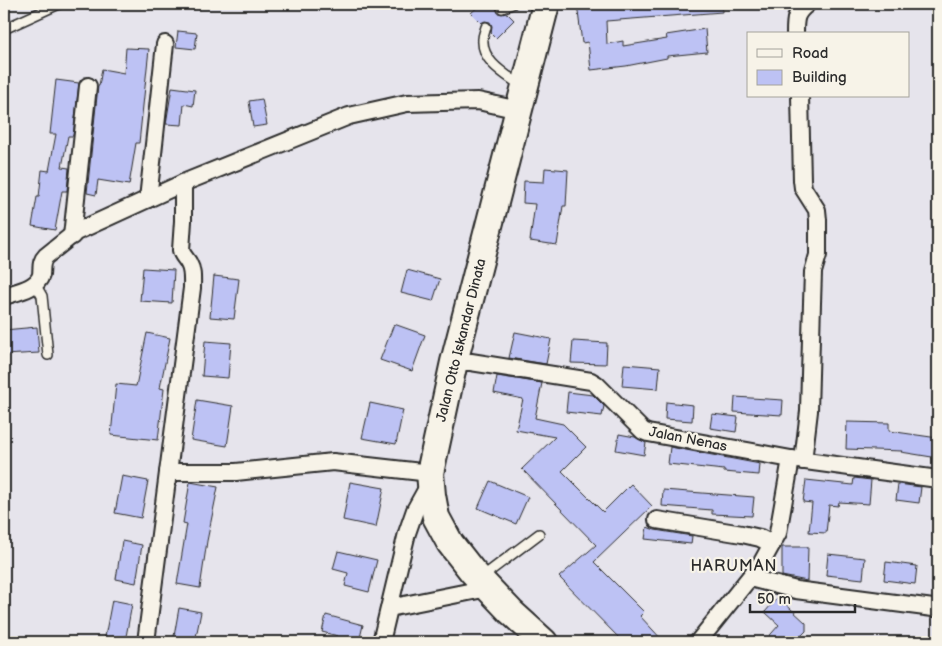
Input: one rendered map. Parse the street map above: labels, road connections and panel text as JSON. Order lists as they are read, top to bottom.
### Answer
{
  "streets": {
    "main road": ["Jalan Otto Iskandar Dinata"],
    "street": ["Jalan Nenas"]
  },
  "crossings": [
    ["Jalan Otto Iskandar Dinata", "Jalan Nenas"]
  ],
  "districts": ["HARUMAN"],
  "legend": ["Road", "Building"],
  "scale_bar": "50 m"
}
